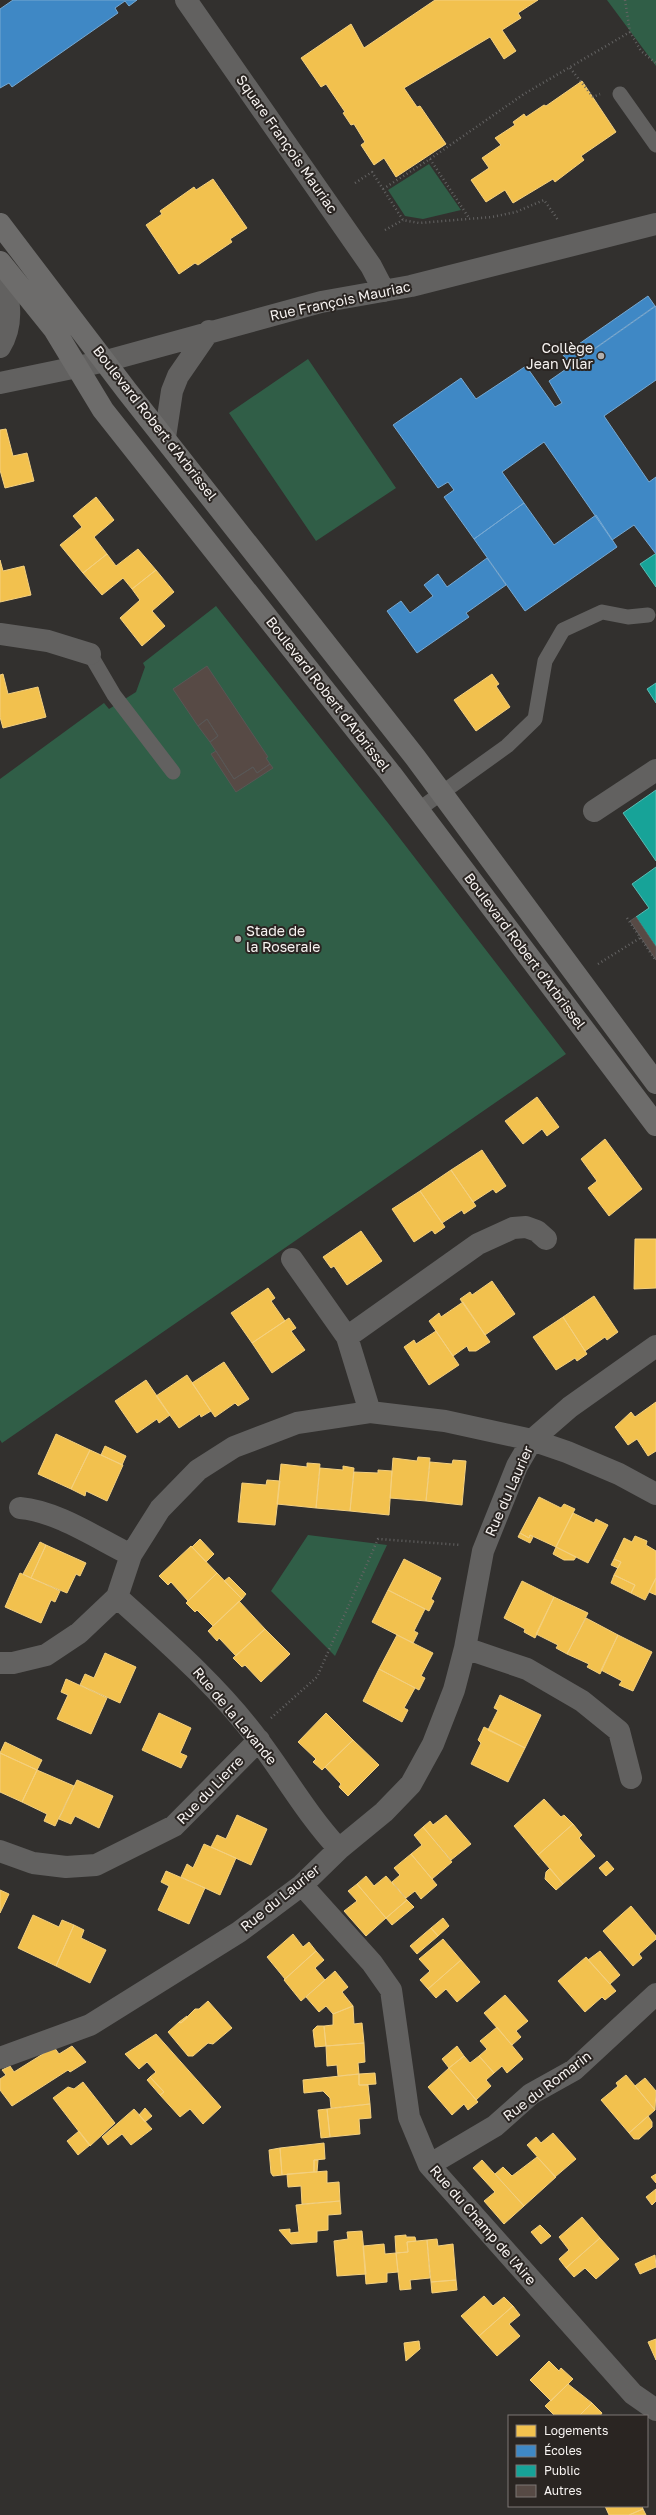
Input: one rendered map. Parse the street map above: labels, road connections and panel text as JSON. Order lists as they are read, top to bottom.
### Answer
{
  "streets": {
    "street": [
      "Square François Mauriac",
      "Rue François Mauriac",
      "Boulevard Robert d'Arbrissel",
      "Rue du Laurier",
      "Rue de la Lavande",
      "Rue du Lierre",
      "Rue du Romarin",
      "Rue du Champ de l'Aire"
    ]
  },
  "crossings": [
    ["Square François Mauriac", "Rue François Mauriac"],
    ["Rue François Mauriac", "Boulevard Robert d'Arbrissel"],
    ["Rue du Laurier", "Rue de la Lavande"],
    ["Rue du Laurier", "Rue du Champ de l'Aire"],
    ["Rue de la Lavande", "Rue du Lierre"],
    ["Rue du Romarin", "Rue du Champ de l'Aire"]
  ],
  "places": ["Collège Jean Vilar", "Stade de la Roseraie"],
  "legend": [
    "Logements",
    "Écoles",
    "Public",
    "Autres"
  ]
}
